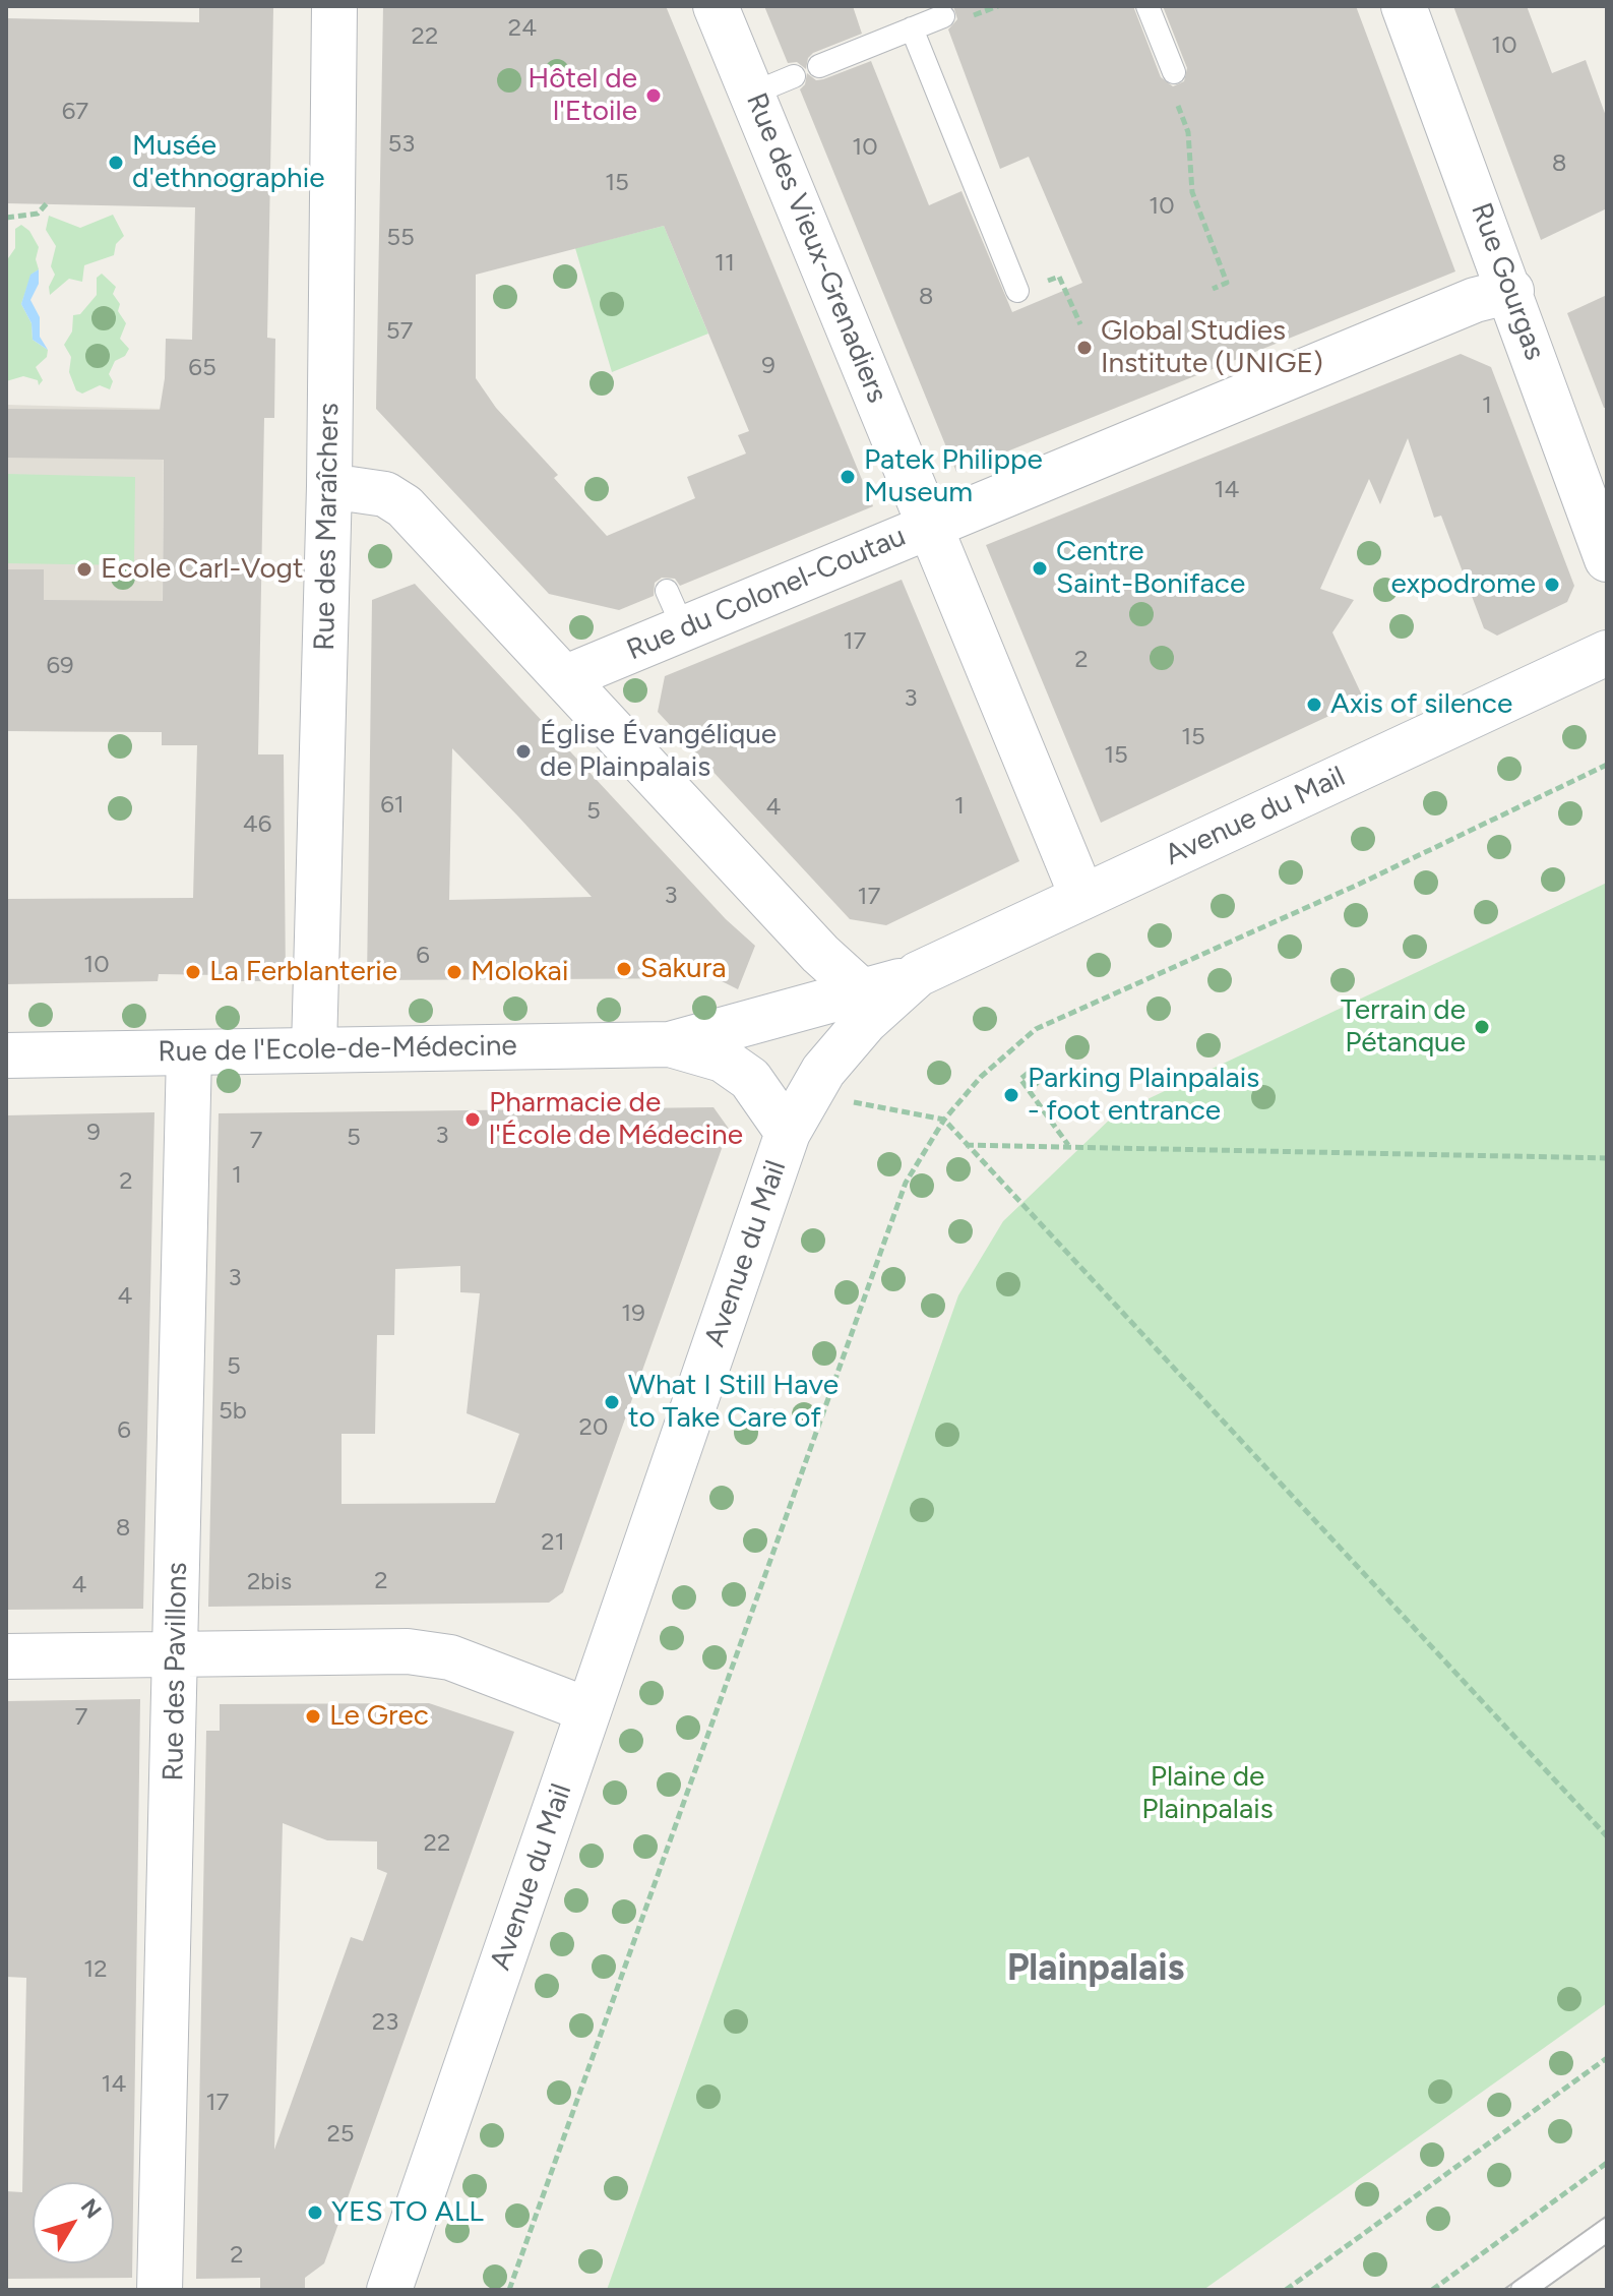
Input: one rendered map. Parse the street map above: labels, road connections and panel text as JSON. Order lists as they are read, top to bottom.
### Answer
{
  "streets": {
    "street": [
      "Rue des Vieux-Grenadiers",
      "Rue Gourgas",
      "Rue des Maraîchers",
      "Rue du Colonel-Coutau",
      "Avenue du Mail",
      "Rue de l'Ecole-de-Médecine",
      "Rue des Pavillons"
    ]
  },
  "crossings": [
    ["Rue des Vieux-Grenadiers", "Rue du Colonel-Coutau"],
    ["Rue des Vieux-Grenadiers", "Avenue du Mail"],
    ["Rue Gourgas", "Rue du Colonel-Coutau"],
    ["Rue des Maraîchers", "Rue de l'Ecole-de-Médecine"],
    ["Rue de l'Ecole-de-Médecine", "Rue des Pavillons"]
  ],
  "districts": ["Plainpalais"],
  "parks": ["Plaine de Plainpalais"],
  "places": [
    "Hôtel de l'Etoile",
    "Musée d'ethnographie",
    "Global Studies Institute (UNIGE)",
    "Patek Philippe Museum",
    "Centre Saint-Boniface",
    "Ecole Carl-Vogt",
    "expodrome",
    "Axis of silence",
    "Église Évangélique de Plainpalais",
    "Sakura",
    "La Ferblanterie",
    "Molokai",
    "Terrain de Pétanque",
    "Parking Plainpalais - foot entrance",
    "Pharmacie de l'École de Médecine",
    "What I Still Have to Take Care of",
    "Le Grec",
    "YES TO ALL"
  ],
  "house_numbers": [
    "24",
    "22",
    "10",
    "67",
    "53",
    "10",
    "8",
    "15",
    "10",
    "55",
    "11",
    "8",
    "57",
    "9",
    "65",
    "1",
    "14",
    "17",
    "2",
    "69",
    "3",
    "15",
    "15",
    "61",
    "1",
    "4",
    "5",
    "46",
    "3",
    "17",
    "6",
    "10",
    "9",
    "3",
    "5",
    "7",
    "1",
    "2",
    "3",
    "4",
    "19",
    "5",
    "5b",
    "20",
    "6",
    "8",
    "21",
    "2",
    "2bis",
    "4",
    "7",
    "22",
    "12",
    "23",
    "14",
    "17",
    "25",
    "2"
  ],
  "north": "top right"
}
